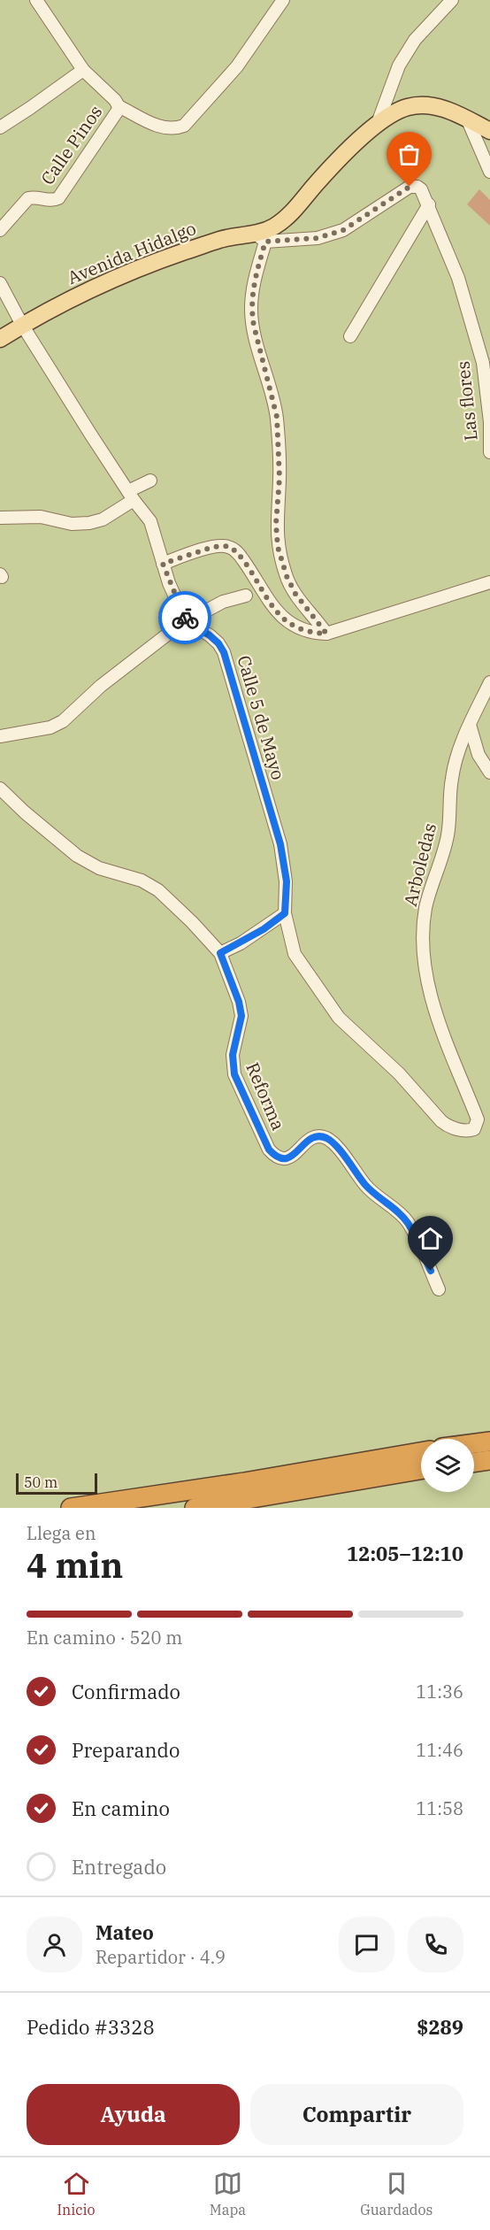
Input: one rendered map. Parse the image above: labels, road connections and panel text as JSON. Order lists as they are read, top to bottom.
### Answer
{
  "streets": {
    "main road": ["Avenida Hidalgo"],
    "street": [
      "Calle Pinos",
      "Las flores",
      "Calle 5 de Mayo",
      "Arboledas",
      "Reforma"
    ]
  },
  "crossings": [
    ["Avenida Hidalgo", "Las flores"],
    ["Calle 5 de Mayo", "Arboledas"]
  ],
  "scale_bar": "50 m",
  "page": {
    "scale": "50 m",
    "heading": ["4 min", "Llega en", "12:05–12:10"],
    "panel": [
      "Mateo",
      "Repartidor · 4.9",
      "Pedido #3328",
      "$289"
    ],
    "bar": "En camino · 520 m",
    "list": [
      ["Confirmado", "11:36"],
      ["Preparando", "11:46"],
      ["En camino", "11:58"],
      "Entregado"
    ],
    "buttons": ["Ayuda", "Compartir"],
    "tabs": ["Inicio", "Mapa", "Guardados"]
  }
}
